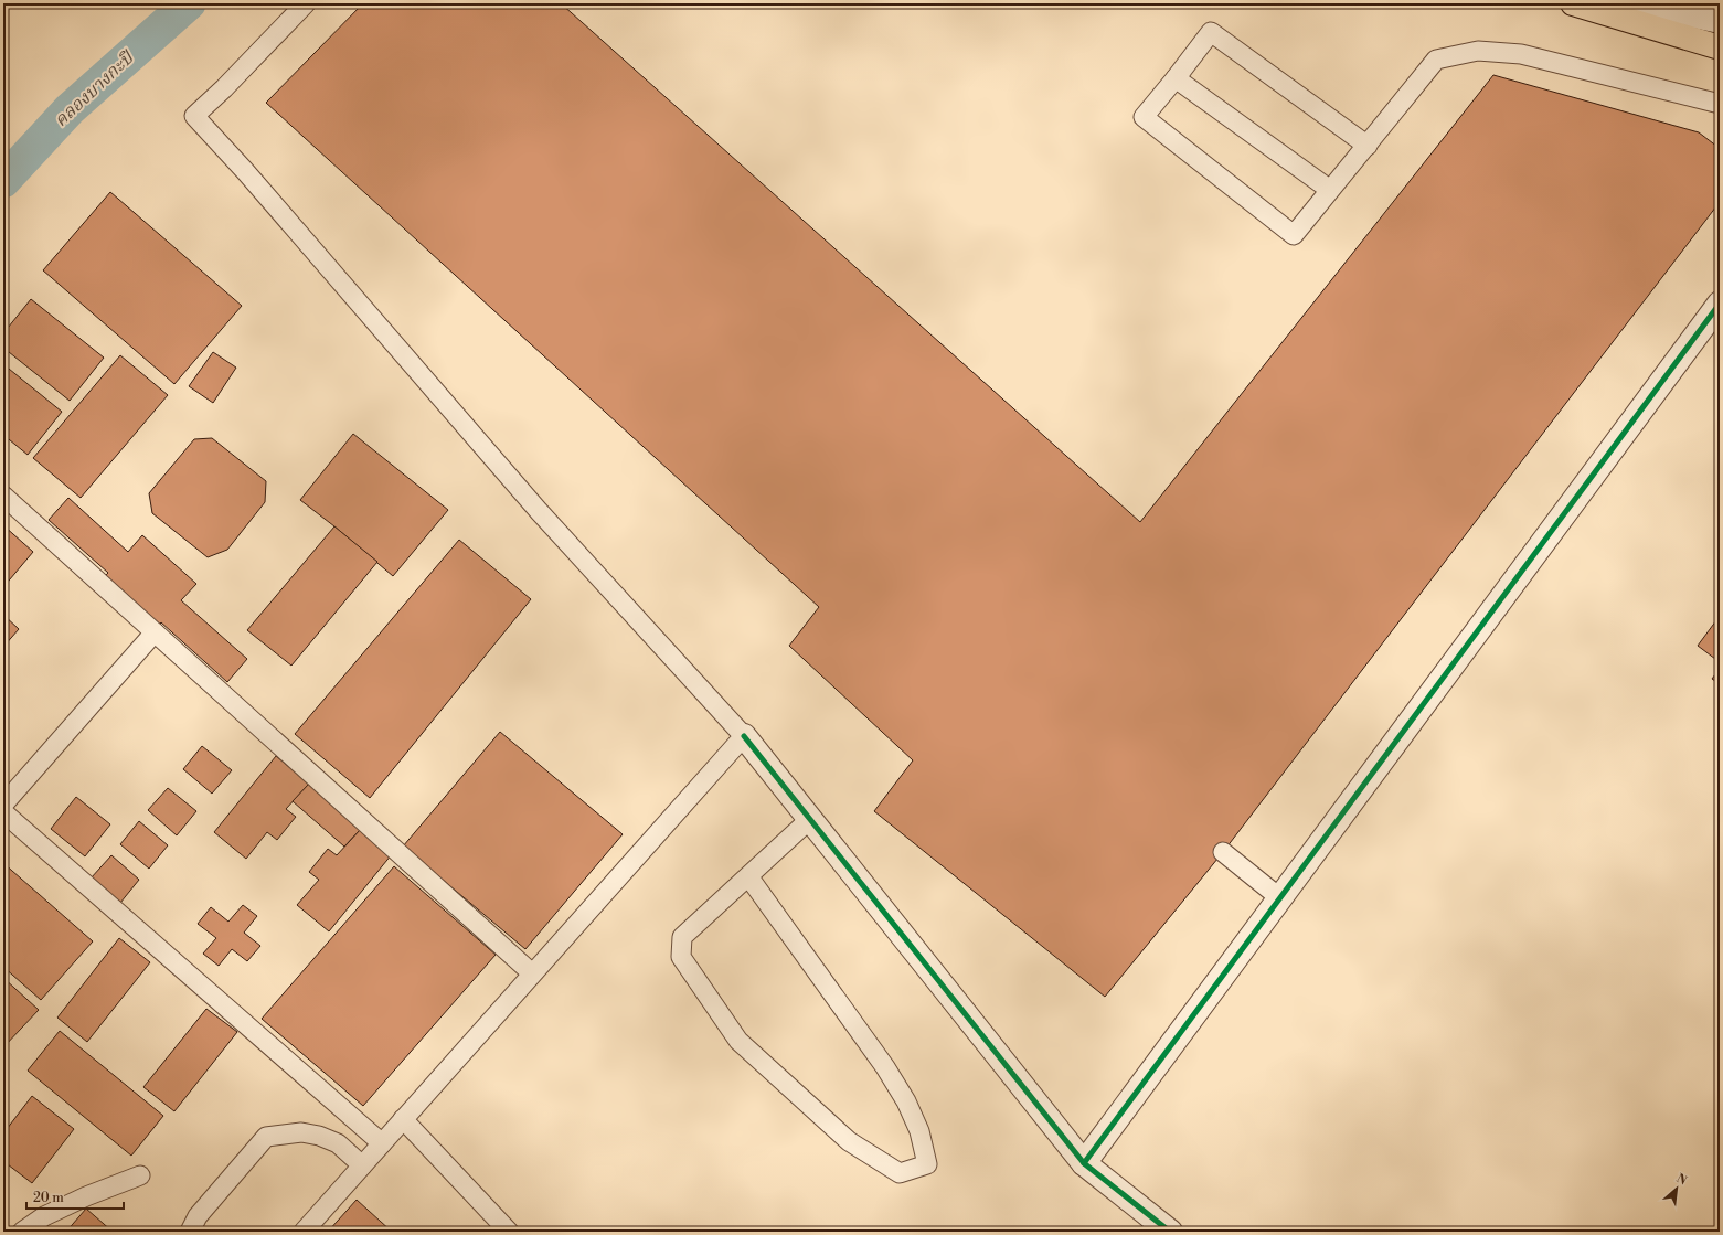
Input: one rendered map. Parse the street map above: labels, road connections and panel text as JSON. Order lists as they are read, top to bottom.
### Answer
{
  "water": ["คลองบางกะปิ"],
  "scale_bar": "20 m",
  "north": "top right"
}
